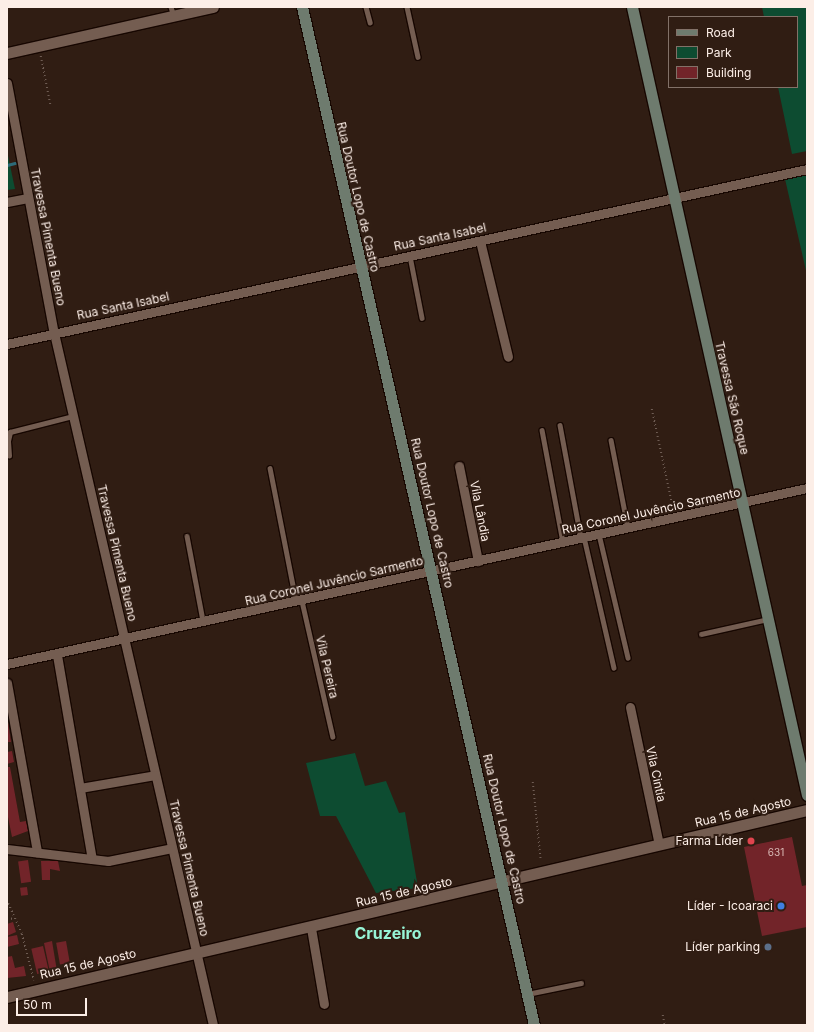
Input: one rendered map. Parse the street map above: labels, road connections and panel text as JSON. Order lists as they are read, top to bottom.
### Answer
{
  "streets": {
    "main road": ["Rua Doutor Lopo de Castro", "Travessa São Roque"],
    "street": [
      "Travessa Pimenta Bueno",
      "Rua Santa Isabel",
      "Vila Lândia",
      "Rua Coronel Juvêncio Sarmento",
      "Vila Cintia",
      "Rua 15 de Agosto"
    ],
    "lane": ["Vila Pereira"]
  },
  "crossings": [
    ["Rua Doutor Lopo de Castro", "Rua Santa Isabel"],
    ["Rua Doutor Lopo de Castro", "Rua Coronel Juvêncio Sarmento"],
    ["Rua Doutor Lopo de Castro", "Rua 15 de Agosto"],
    ["Travessa Pimenta Bueno", "Rua Santa Isabel"],
    ["Travessa Pimenta Bueno", "Rua Coronel Juvêncio Sarmento"],
    ["Travessa Pimenta Bueno", "Rua 15 de Agosto"],
    ["Rua Santa Isabel", "Travessa São Roque"],
    ["Travessa São Roque", "Rua Coronel Juvêncio Sarmento"],
    ["Vila Lândia", "Rua Coronel Juvêncio Sarmento"],
    ["Rua Coronel Juvêncio Sarmento", "Vila Pereira"],
    ["Vila Cintia", "Rua 15 de Agosto"]
  ],
  "districts": ["Cruzeiro"],
  "places": ["Farma Líder", "Líder - Icoaraci", "Líder parking"],
  "house_numbers": ["631"],
  "legend": ["Road", "Park", "Building"],
  "scale_bar": "50 m"
}
